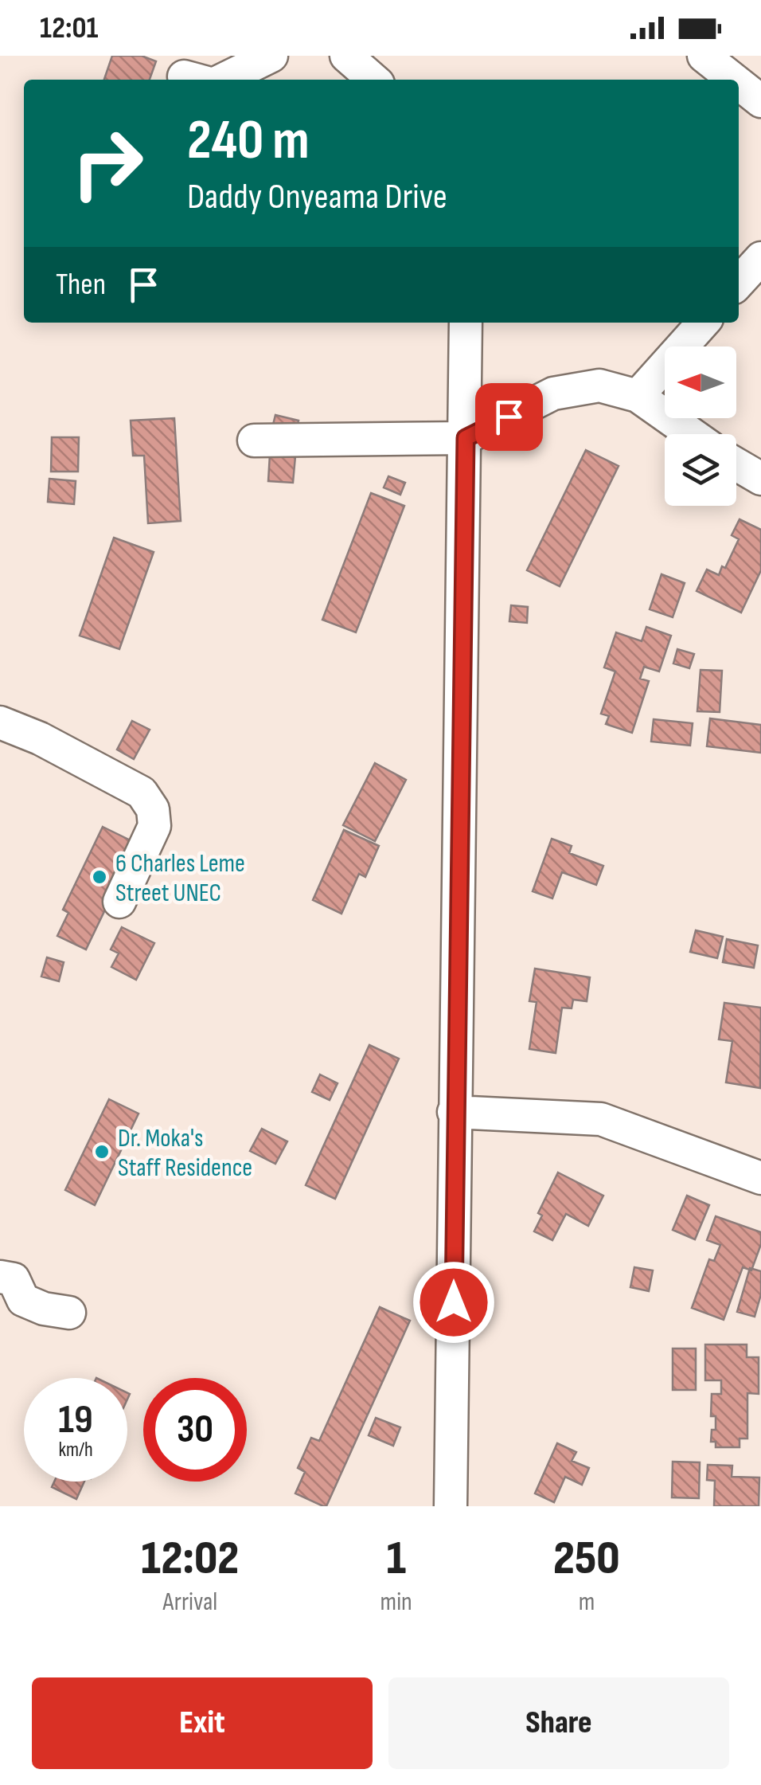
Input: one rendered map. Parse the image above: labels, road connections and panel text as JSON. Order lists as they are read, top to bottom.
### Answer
{
  "places": ["6 Charles Leme Street UNEC", "Dr. Moka's Staff Residence"],
  "north": "left",
  "page": {
    "status": "12:01",
    "turn": ["240 m", "Daddy Onyeama Drive"],
    "then": "Then",
    "speed": "19 km/h",
    "limit": "30",
    "eta": [
      "12:02",
      "Arrival",
      "1",
      "min",
      "250",
      "m"
    ],
    "buttons": ["Exit", "Share"]
  }
}
